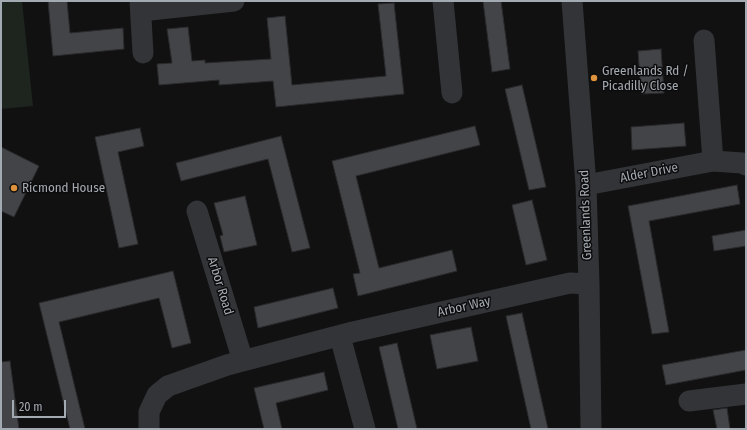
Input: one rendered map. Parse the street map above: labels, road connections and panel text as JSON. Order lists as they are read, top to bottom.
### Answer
{
  "streets": {
    "street": [
      "Alder Drive",
      "Greenlands Road",
      "Arbor Road",
      "Arbor Way"
    ]
  },
  "crossings": [
    ["Alder Drive", "Greenlands Road"],
    ["Greenlands Road", "Arbor Way"],
    ["Arbor Road", "Arbor Way"]
  ],
  "places": ["Greenlands Rd / Picadilly Close", "Ricmond House"],
  "scale_bar": "20 m"
}
